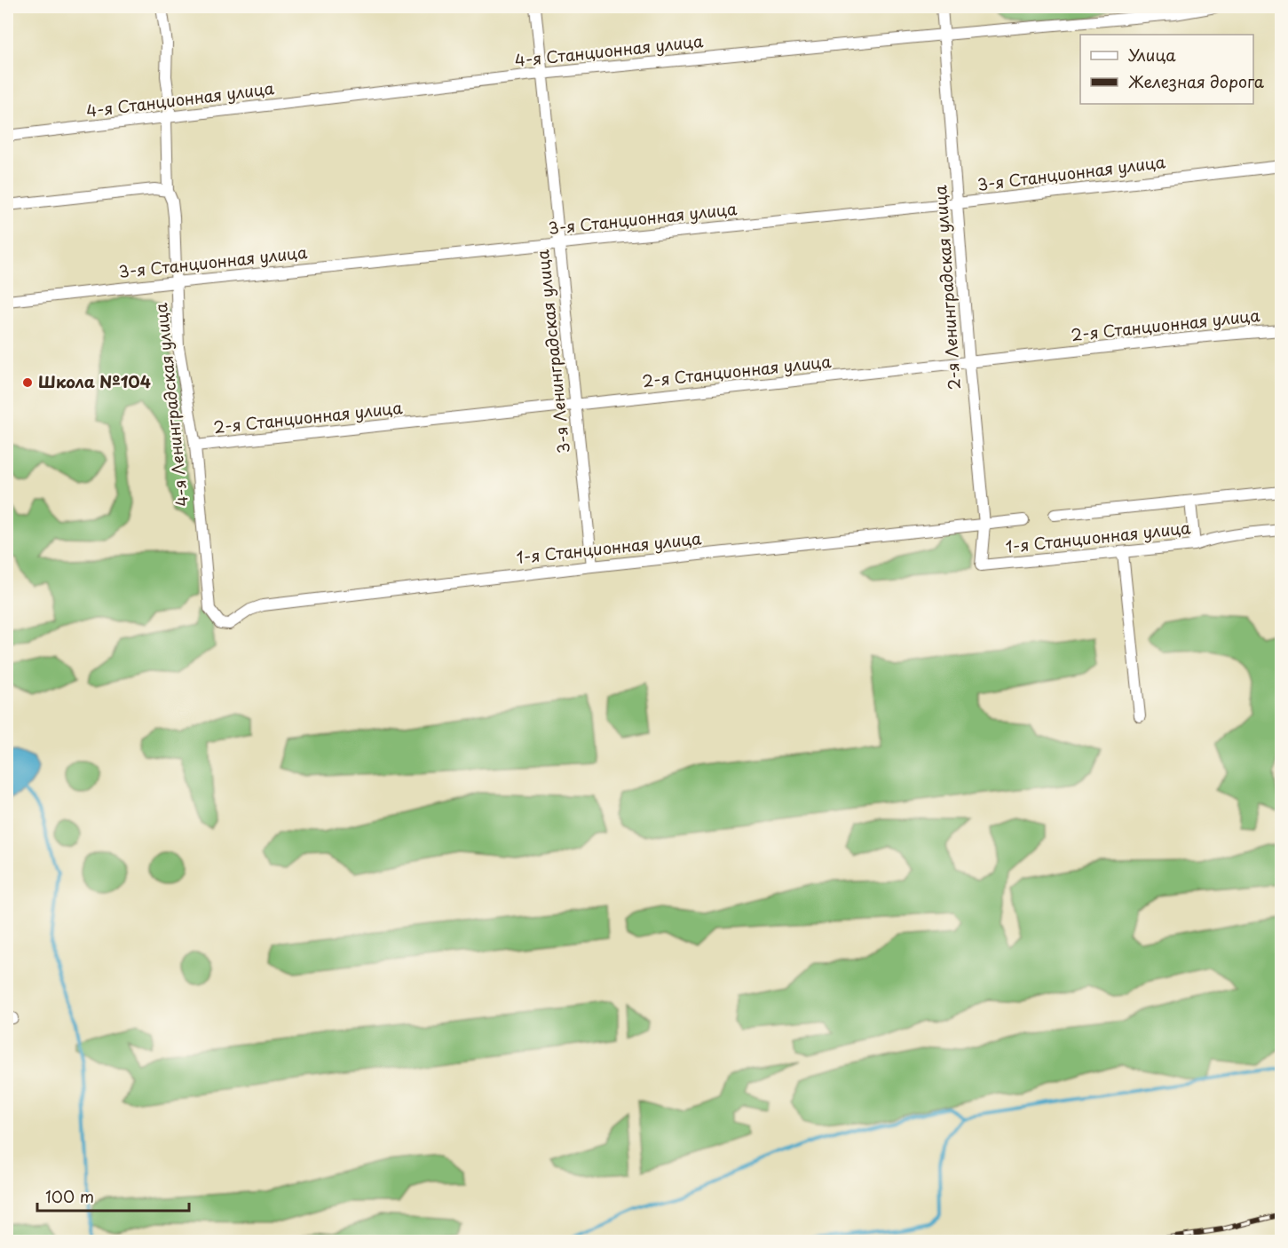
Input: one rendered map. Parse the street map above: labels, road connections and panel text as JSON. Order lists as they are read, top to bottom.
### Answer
{
  "streets": {
    "street": [
      "4-я Станционная улица",
      "3-я Станционная улица",
      "2-я Ленинградская улица",
      "2-я Станционная улица",
      "3-я Ленинградская улица",
      "4-я Ленинградская улица",
      "1-я Станционная улица"
    ]
  },
  "crossings": [
    ["4-я Станционная улица", "2-я Ленинградская улица"],
    ["4-я Станционная улица", "3-я Ленинградская улица"],
    ["4-я Станционная улица", "4-я Ленинградская улица"],
    ["3-я Станционная улица", "2-я Ленинградская улица"],
    ["3-я Станционная улица", "3-я Ленинградская улица"],
    ["3-я Станционная улица", "4-я Ленинградская улица"],
    ["2-я Ленинградская улица", "2-я Станционная улица"],
    ["2-я Ленинградская улица", "1-я Станционная улица"],
    ["2-я Станционная улица", "3-я Ленинградская улица"],
    ["2-я Станционная улица", "4-я Ленинградская улица"],
    ["3-я Ленинградская улица", "1-я Станционная улица"],
    ["4-я Ленинградская улица", "1-я Станционная улица"]
  ],
  "places": ["Школа №104"],
  "legend": ["Улица", "Железная дорога"],
  "scale_bar": "100 m"
}
